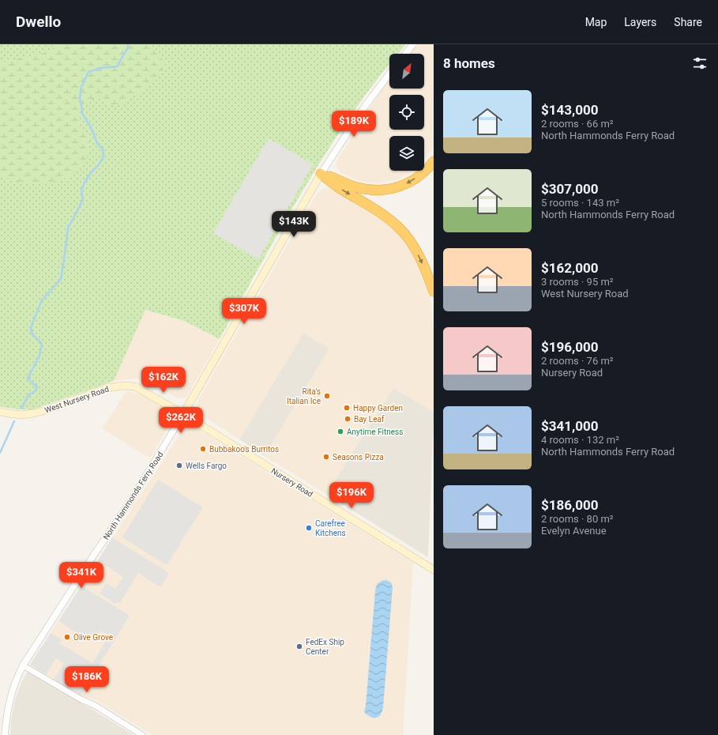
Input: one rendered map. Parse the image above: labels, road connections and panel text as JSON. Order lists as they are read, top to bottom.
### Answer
{
  "streets": {
    "main road": ["West Nursery Road", "Nursery Road", "North Hammonds Ferry Road"]
  },
  "crossings": [
    ["West Nursery Road", "Nursery Road"],
    ["West Nursery Road", "North Hammonds Ferry Road"],
    ["Nursery Road", "North Hammonds Ferry Road"]
  ],
  "places": [
    "Rita's Italian Ice",
    "Happy Garden",
    "Bay Leaf",
    "Anytime Fitness",
    "Bubbakoo's Burritos",
    "Seasons Pizza",
    "Wells Fargo",
    "Carefree Kitchens",
    "Olive Grove",
    "FedEx Ship Center"
  ],
  "north": "top right",
  "page": {
    "header": "Dwello",
    "nav": ["Map", "Layers", "Share"],
    "heading": "8 homes",
    "list": [
      {
        "name": "$143,000",
        "note": "2 rooms · 66 m² · North Hammonds Ferry Road"
      },
      {
        "name": "$307,000",
        "note": "5 rooms · 143 m² · North Hammonds Ferry Road"
      },
      {
        "name": "$162,000",
        "note": "3 rooms · 95 m² · West Nursery Road"
      },
      {
        "name": "$196,000",
        "note": "2 rooms · 76 m² · Nursery Road"
      },
      {
        "name": "$341,000",
        "note": "4 rooms · 132 m² · North Hammonds Ferry Road"
      },
      {
        "name": "$186,000",
        "note": "2 rooms · 80 m² · Evelyn Avenue"
      }
    ],
    "price": [
      "$189K",
      "$143K",
      "$307K",
      "$162K",
      "$262K",
      "$196K",
      "$341K",
      "$186K"
    ]
  }
}
